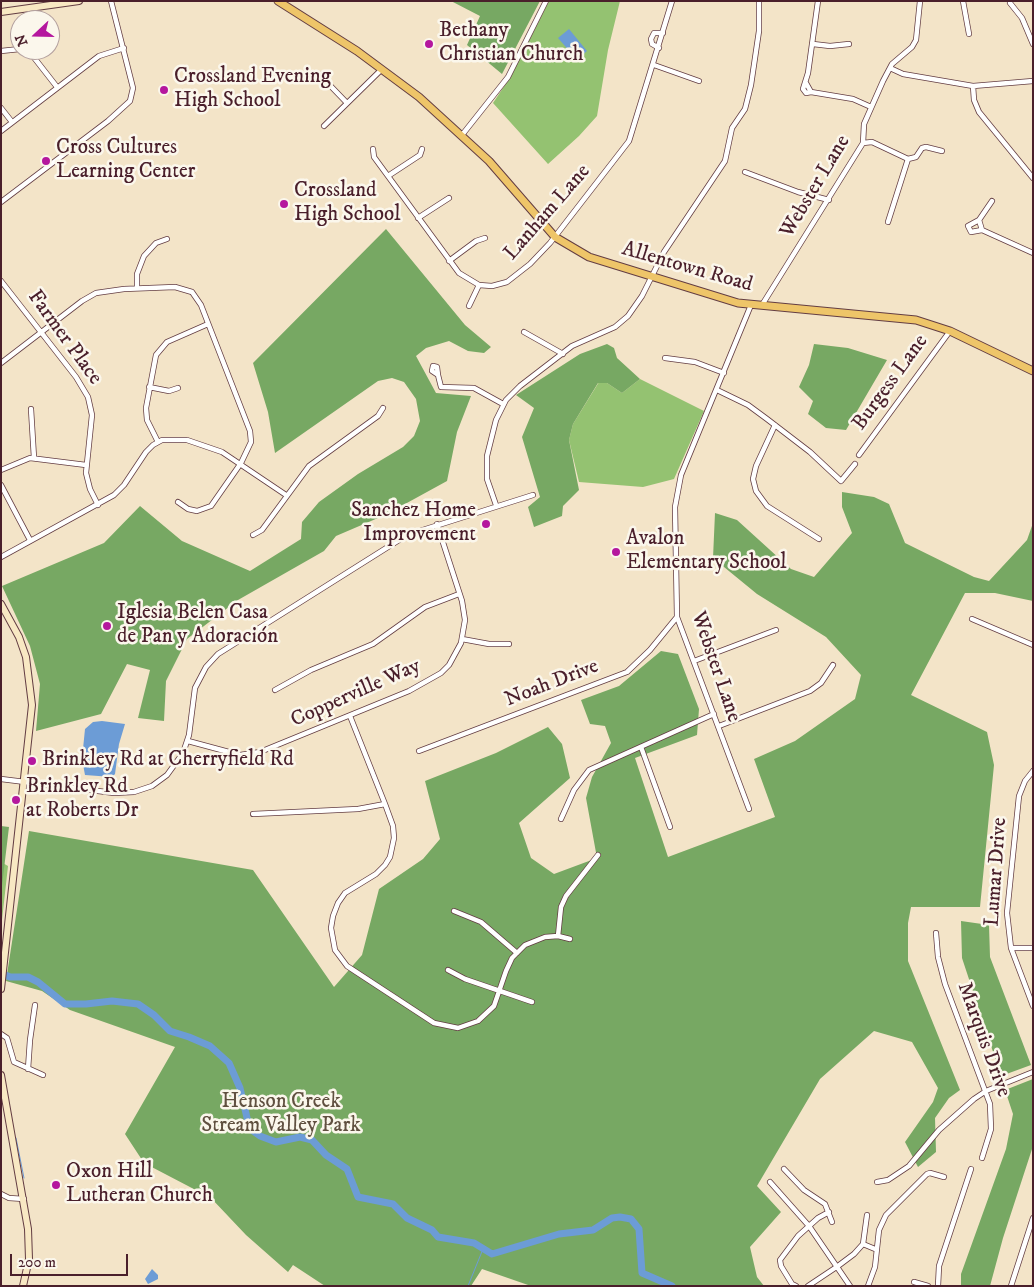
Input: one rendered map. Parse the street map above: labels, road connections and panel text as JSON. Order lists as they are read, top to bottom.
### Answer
{
  "streets": {
    "main road": ["Allentown Road"],
    "street": [
      "Webster Lane",
      "Lanham Lane",
      "Farmer Place",
      "Burgess Lane",
      "Noah Drive",
      "Copperville Way",
      "Lumar Drive",
      "Marquis Drive"
    ]
  },
  "crossings": [
    ["Webster Lane", "Allentown Road"],
    ["Webster Lane", "Noah Drive"],
    ["Lanham Lane", "Allentown Road"],
    ["Allentown Road", "Burgess Lane"]
  ],
  "parks": ["Henson Creek Stream Valley Park"],
  "places": [
    "Bethany Christian Church",
    "Crossland Evening High School",
    "Cross Cultures Learning Center",
    "Crossland High School",
    "Sanchez Home Improvement",
    "Avalon Elementary School",
    "Iglesia Belen Casa de Pan y Adoración",
    "Brinkley Rd at Cherryfield Rd",
    "Brinkley Rd at Roberts Dr",
    "Oxon Hill Lutheran Church"
  ],
  "scale_bar": "200 m",
  "north": "left"
}
